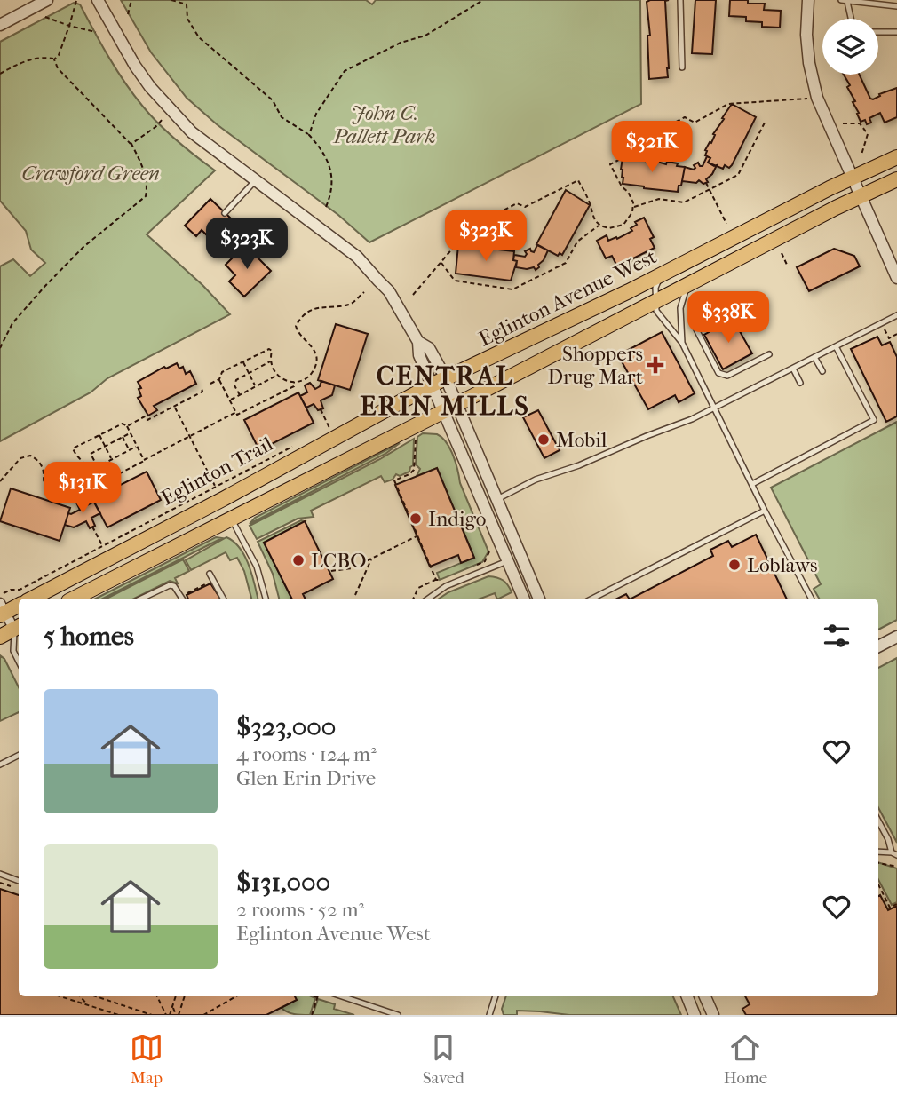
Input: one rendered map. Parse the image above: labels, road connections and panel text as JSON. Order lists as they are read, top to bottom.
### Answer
{
  "streets": {
    "main road": ["Eglinton Avenue West"],
    "path": ["Eglinton Trail"]
  },
  "districts": ["CENTRAL ERIN MILLS"],
  "parks": ["John C. Pallett Park", "Crawford Green"],
  "places": {
    "health": ["Shoppers Drug Mart"],
    "other": [
      "Mobil",
      "Indigo",
      "LCBO",
      "Loblaws"
    ]
  },
  "page": {
    "price": [
      "$321K",
      "$323K",
      "$323K",
      "$338K",
      "$131K"
    ],
    "heading": "5 homes",
    "list": [
      {
        "name": "$323,000",
        "note": "4 rooms · 124 m² · Glen Erin Drive"
      },
      {
        "name": "$131,000",
        "note": "2 rooms · 52 m² · Eglinton Avenue West"
      }
    ],
    "tabs": ["Map", "Saved", "Home"]
  }
}
